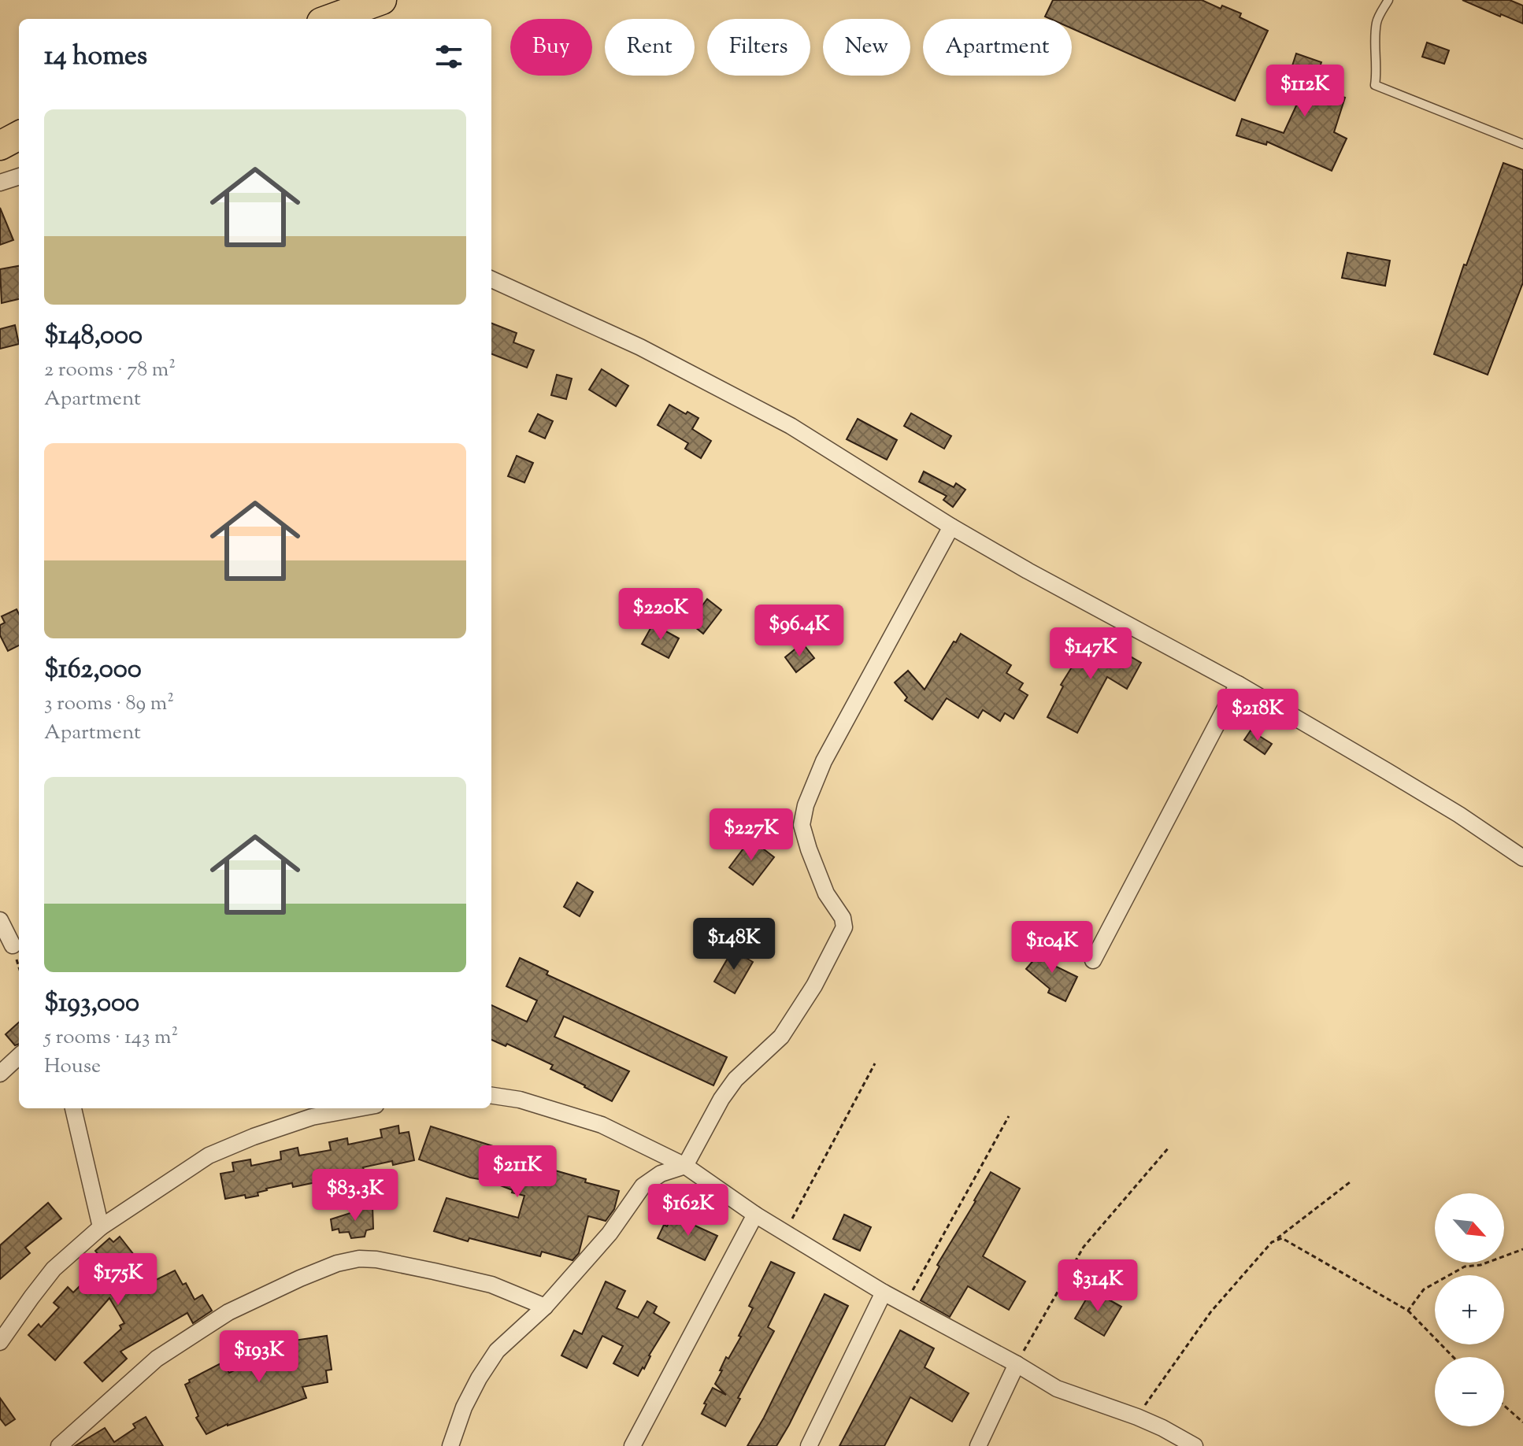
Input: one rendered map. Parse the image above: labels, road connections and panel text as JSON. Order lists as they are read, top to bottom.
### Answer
{
  "north": "bottom right",
  "page": {
    "chip": [
      "Buy",
      "Rent",
      "Filters",
      "New",
      "Apartment"
    ],
    "heading": "14 homes",
    "price": [
      "$112K",
      "$220K",
      "$96.4K",
      "$147K",
      "$218K",
      "$227K",
      "$148K",
      "$104K",
      "$211K",
      "$83.3K",
      "$162K",
      "$175K",
      "$314K",
      "$193K"
    ],
    "list": [
      {
        "name": "$148,000",
        "note": "2 rooms · 78 m² · Apartment"
      },
      {
        "name": "$162,000",
        "note": "3 rooms · 89 m² · Apartment"
      },
      {
        "name": "$193,000",
        "note": "5 rooms · 143 m² · House"
      }
    ],
    "map_buttons": ["+", "−"]
  }
}
